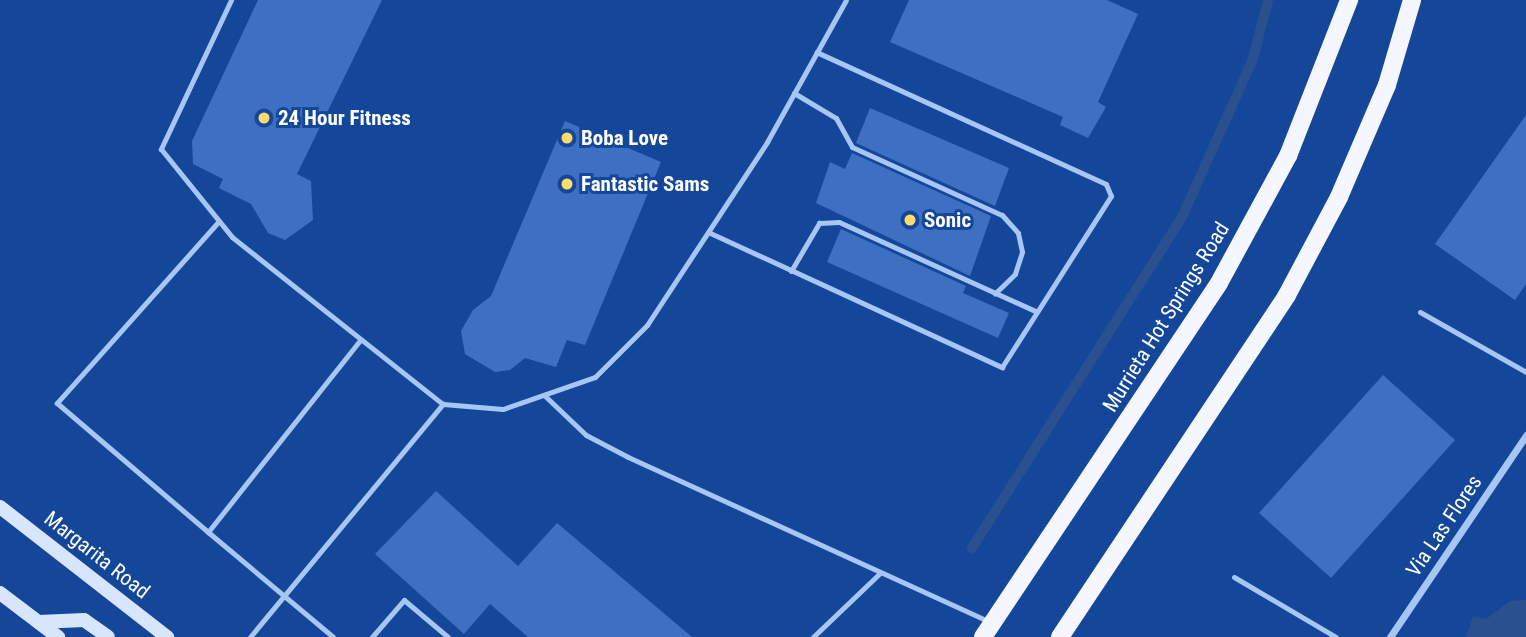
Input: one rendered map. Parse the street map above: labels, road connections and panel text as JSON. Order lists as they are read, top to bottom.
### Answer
{
  "streets": {
    "main road": ["Murrieta Hot Springs Road", "Margarita Road"],
    "street": ["Via Las Flores"]
  },
  "places": [
    "24 Hour Fitness",
    "Boba Love",
    "Fantastic Sams",
    "Sonic"
  ]
}
